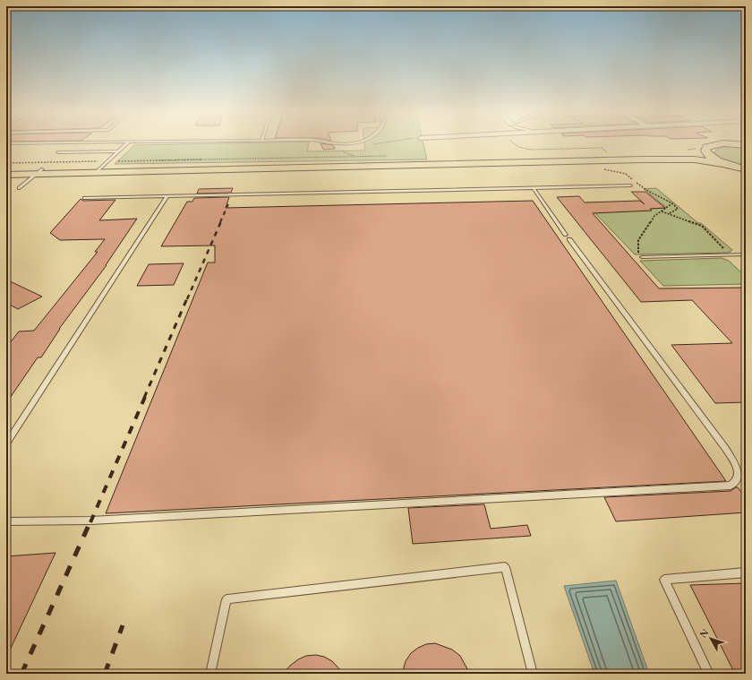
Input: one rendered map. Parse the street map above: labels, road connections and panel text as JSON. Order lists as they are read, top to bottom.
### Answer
{
  "north": "top left"
}
